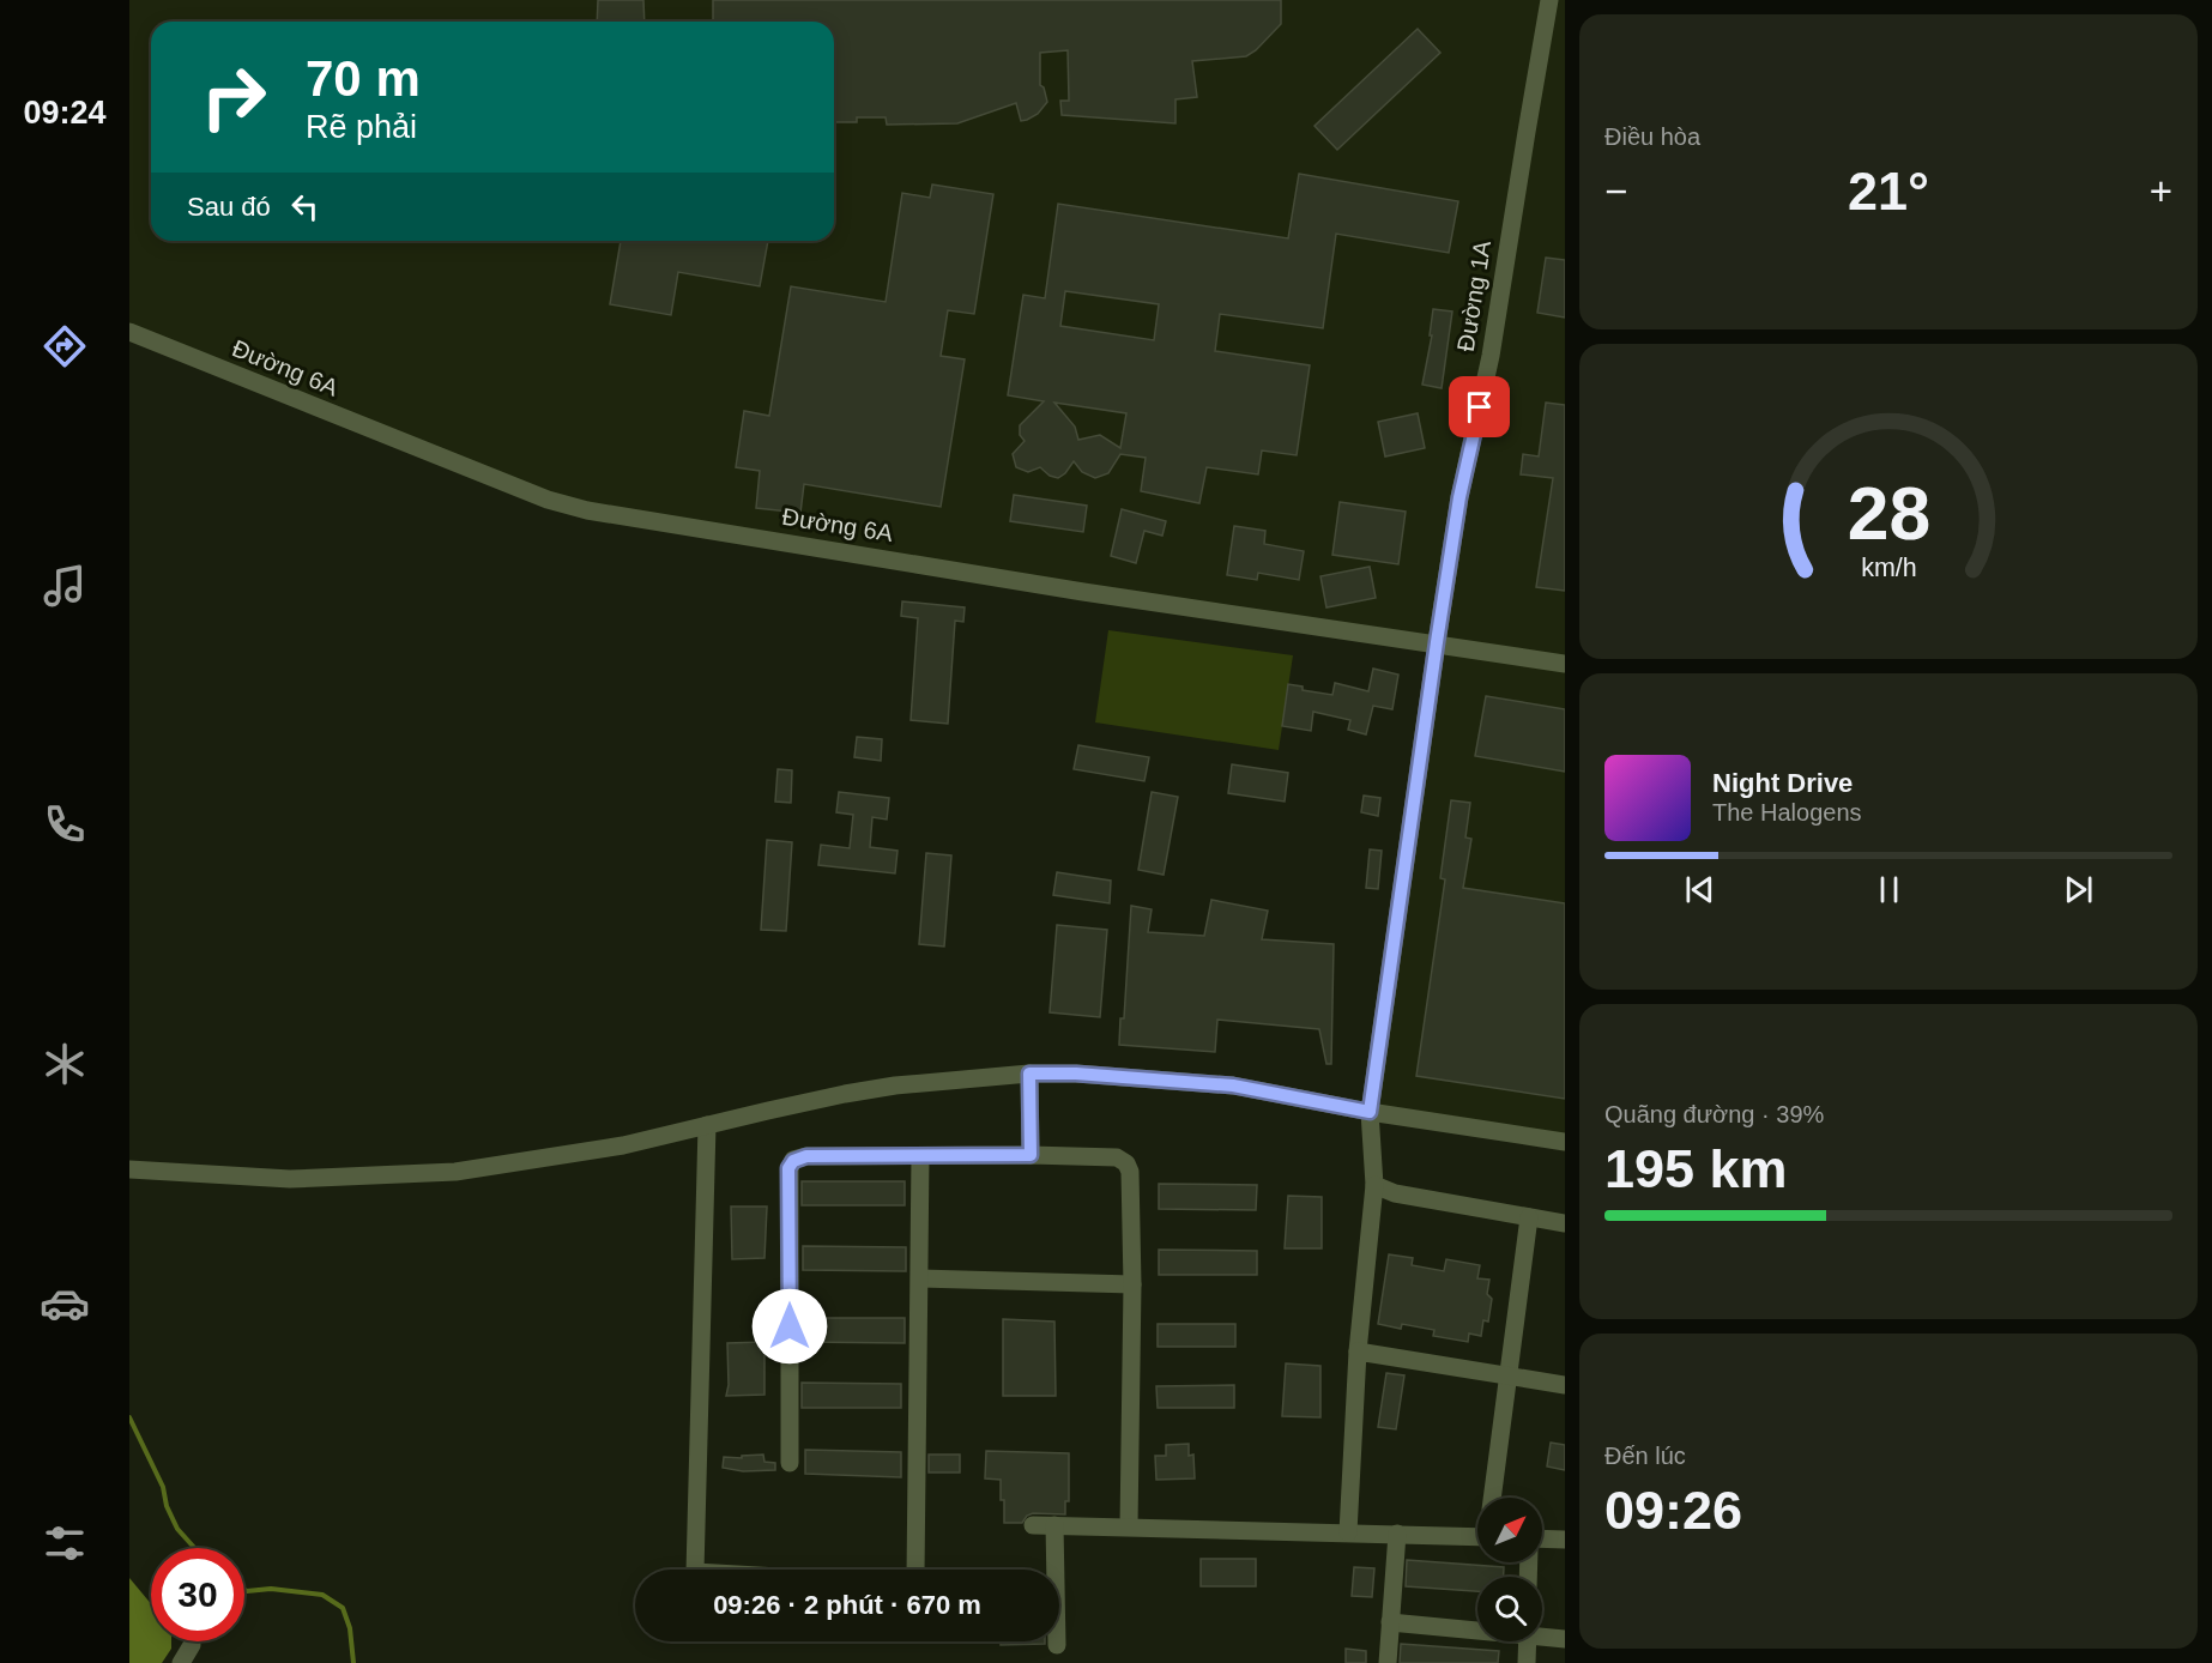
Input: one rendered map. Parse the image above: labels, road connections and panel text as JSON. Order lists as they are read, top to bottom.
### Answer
{
  "streets": {
    "street": ["Đường 1A", "Đường 6A"]
  },
  "crossings": [
    ["Đường 1A", "Đường 6A"]
  ],
  "north": "top right",
  "page": {
    "tabs": "09:24",
    "tile": [
      "Điều hòa",
      ["Quãng đường · 39%", "195 km"],
      ["Đến lúc", "09:26"]
    ],
    "turn": ["70 m", "Rẽ phải"],
    "heat": ["−", "21°", "+"],
    "then": "Sau đó",
    "song": ["Night Drive", "The Halogens"],
    "limit": "30",
    "trip": "09:26 · 2 phút · 670 m",
    "gauge": ["28", "km/h"]
  }
}
